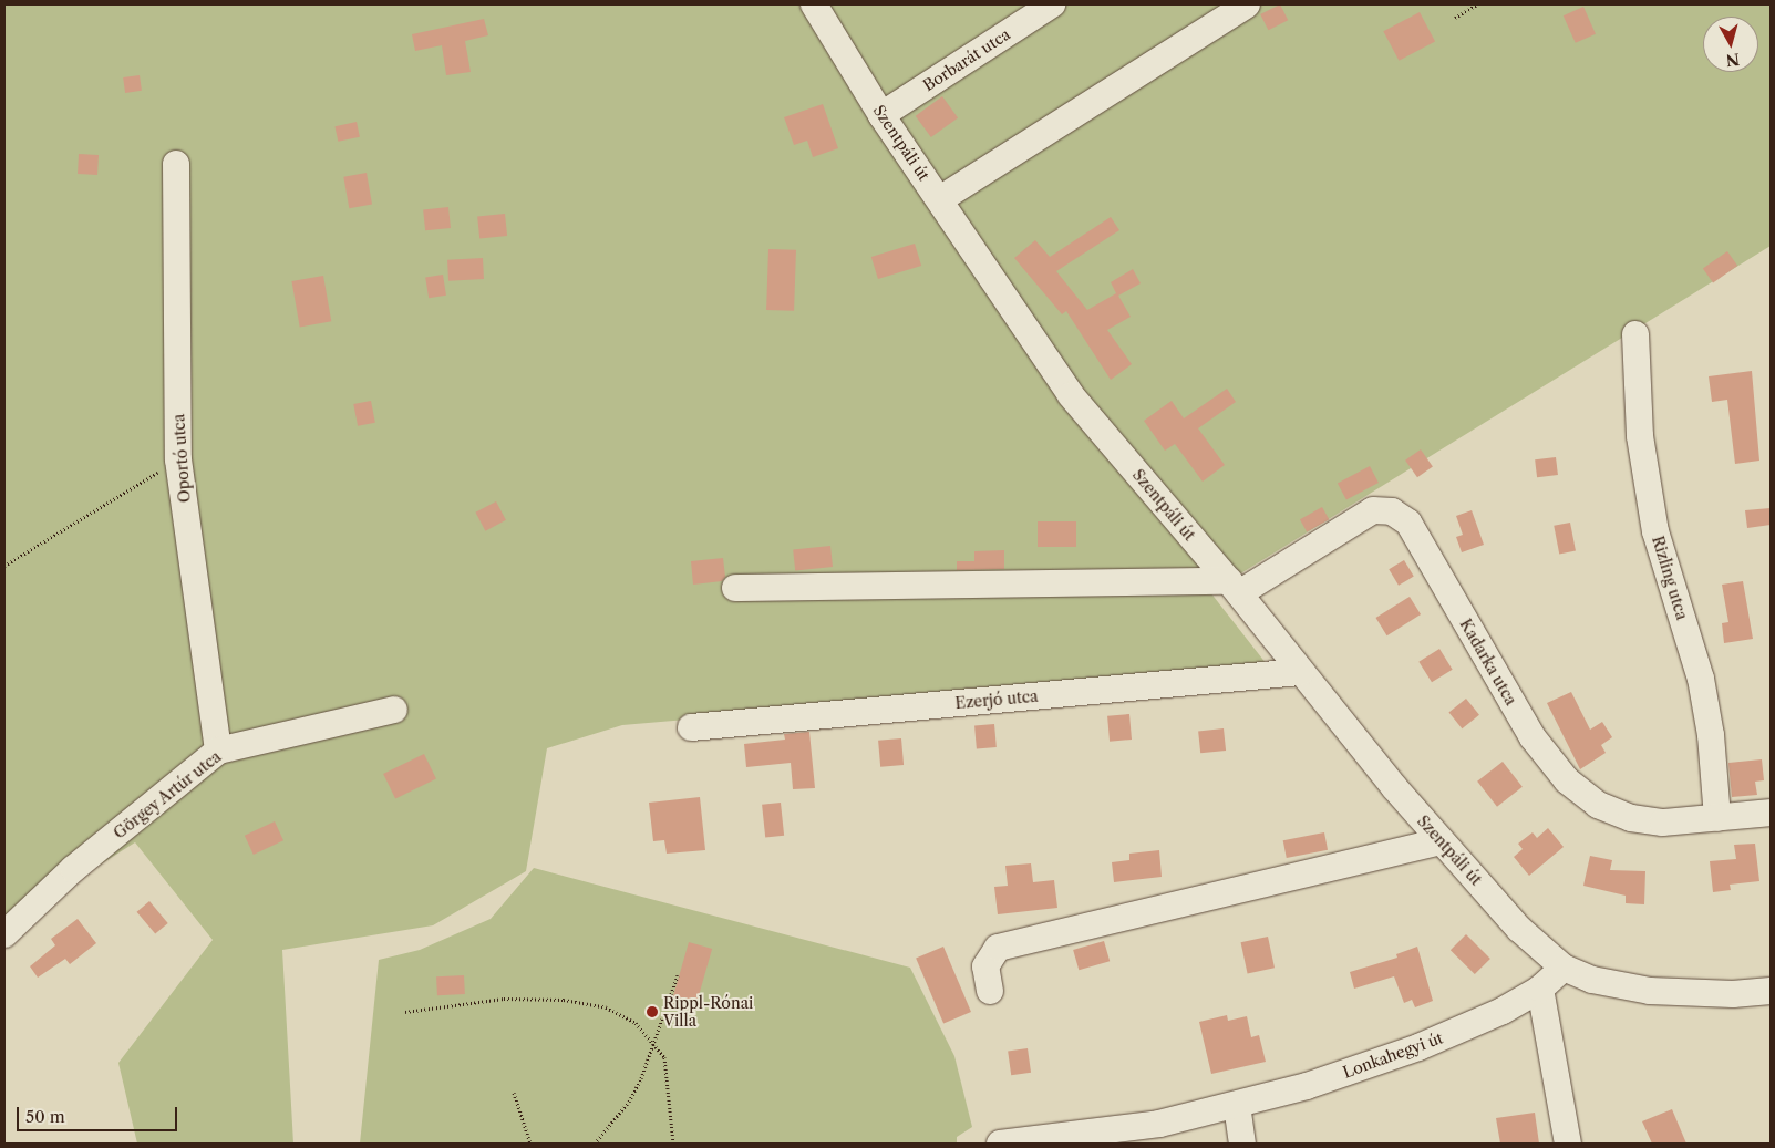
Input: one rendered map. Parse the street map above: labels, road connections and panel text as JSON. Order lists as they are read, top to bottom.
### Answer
{
  "streets": {
    "street": [
      "Borbarát utca",
      "Szentpáli út",
      "Oportó utca",
      "Rizling utca",
      "Kadarka utca",
      "Ezerjó utca",
      "Görgey Artúr utca",
      "Lonkahegyi út"
    ]
  },
  "crossings": [
    ["Borbarát utca", "Szentpáli út"],
    ["Szentpáli út", "Kadarka utca"],
    ["Szentpáli út", "Ezerjó utca"],
    ["Szentpáli út", "Lonkahegyi út"],
    ["Oportó utca", "Görgey Artúr utca"],
    ["Rizling utca", "Kadarka utca"]
  ],
  "places": ["Rippl-Rónai Villa"],
  "scale_bar": "50 m",
  "north": "bottom"
}
